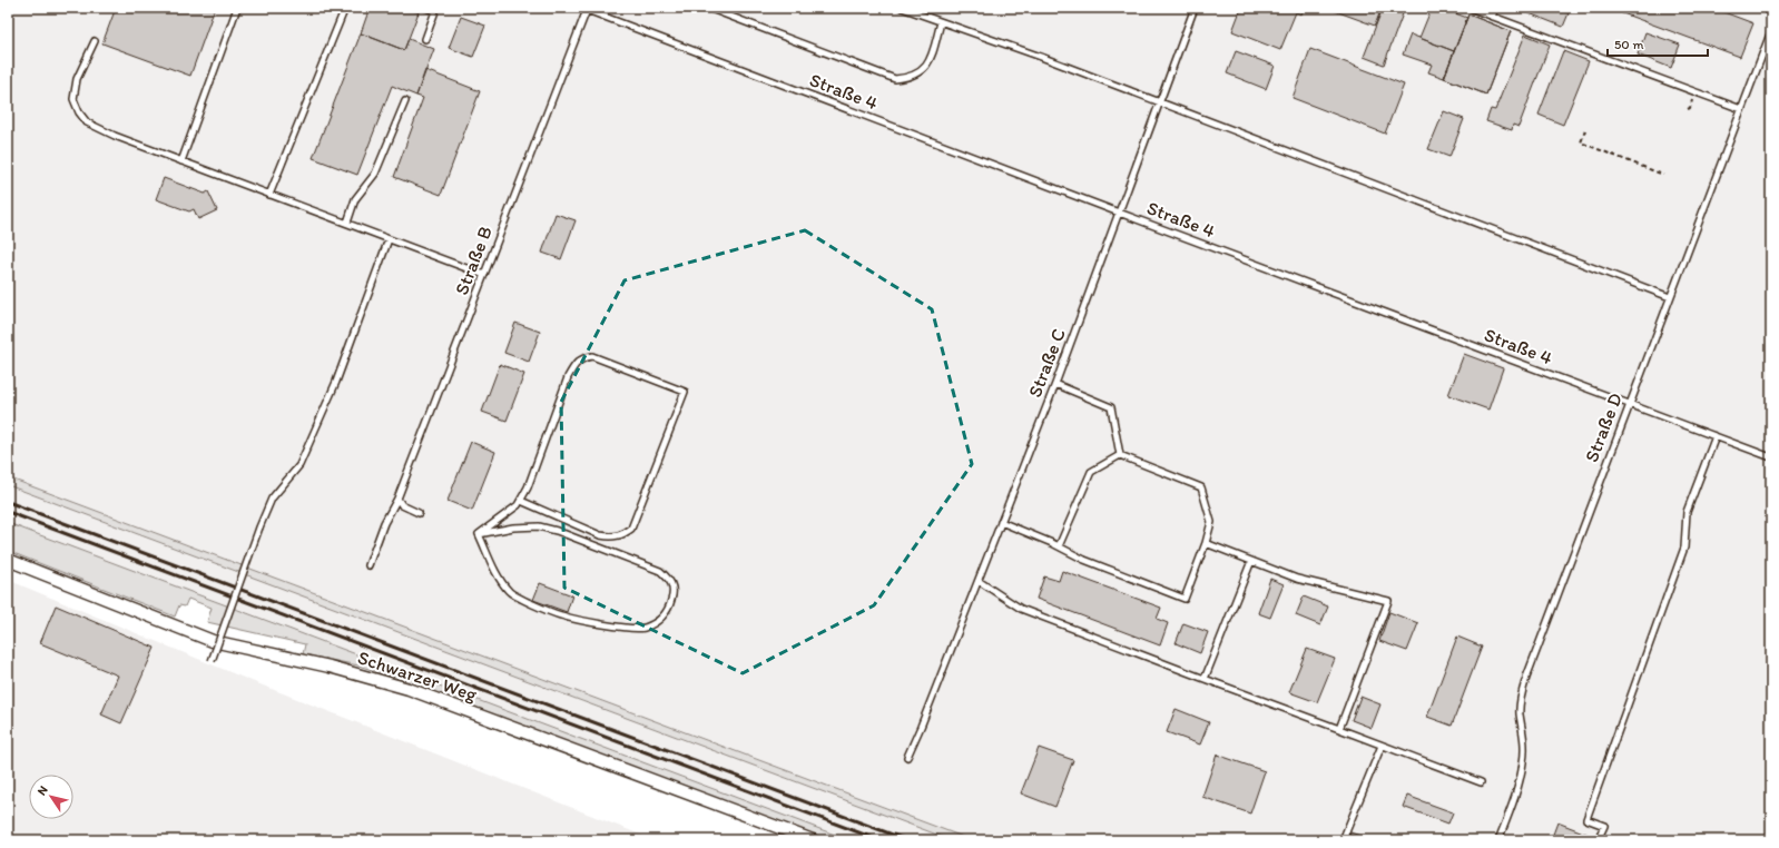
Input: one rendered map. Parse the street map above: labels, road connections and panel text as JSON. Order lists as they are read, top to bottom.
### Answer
{
  "streets": {
    "street": ["Schwarzer Weg"],
    "lane": [
      "Straße 4",
      "Straße B",
      "Straße C",
      "Straße D"
    ]
  },
  "crossings": [
    ["Straße 4", "Straße B"],
    ["Straße 4", "Straße C"],
    ["Straße 4", "Straße D"]
  ],
  "scale_bar": "50 m",
  "north": "top left"
}
